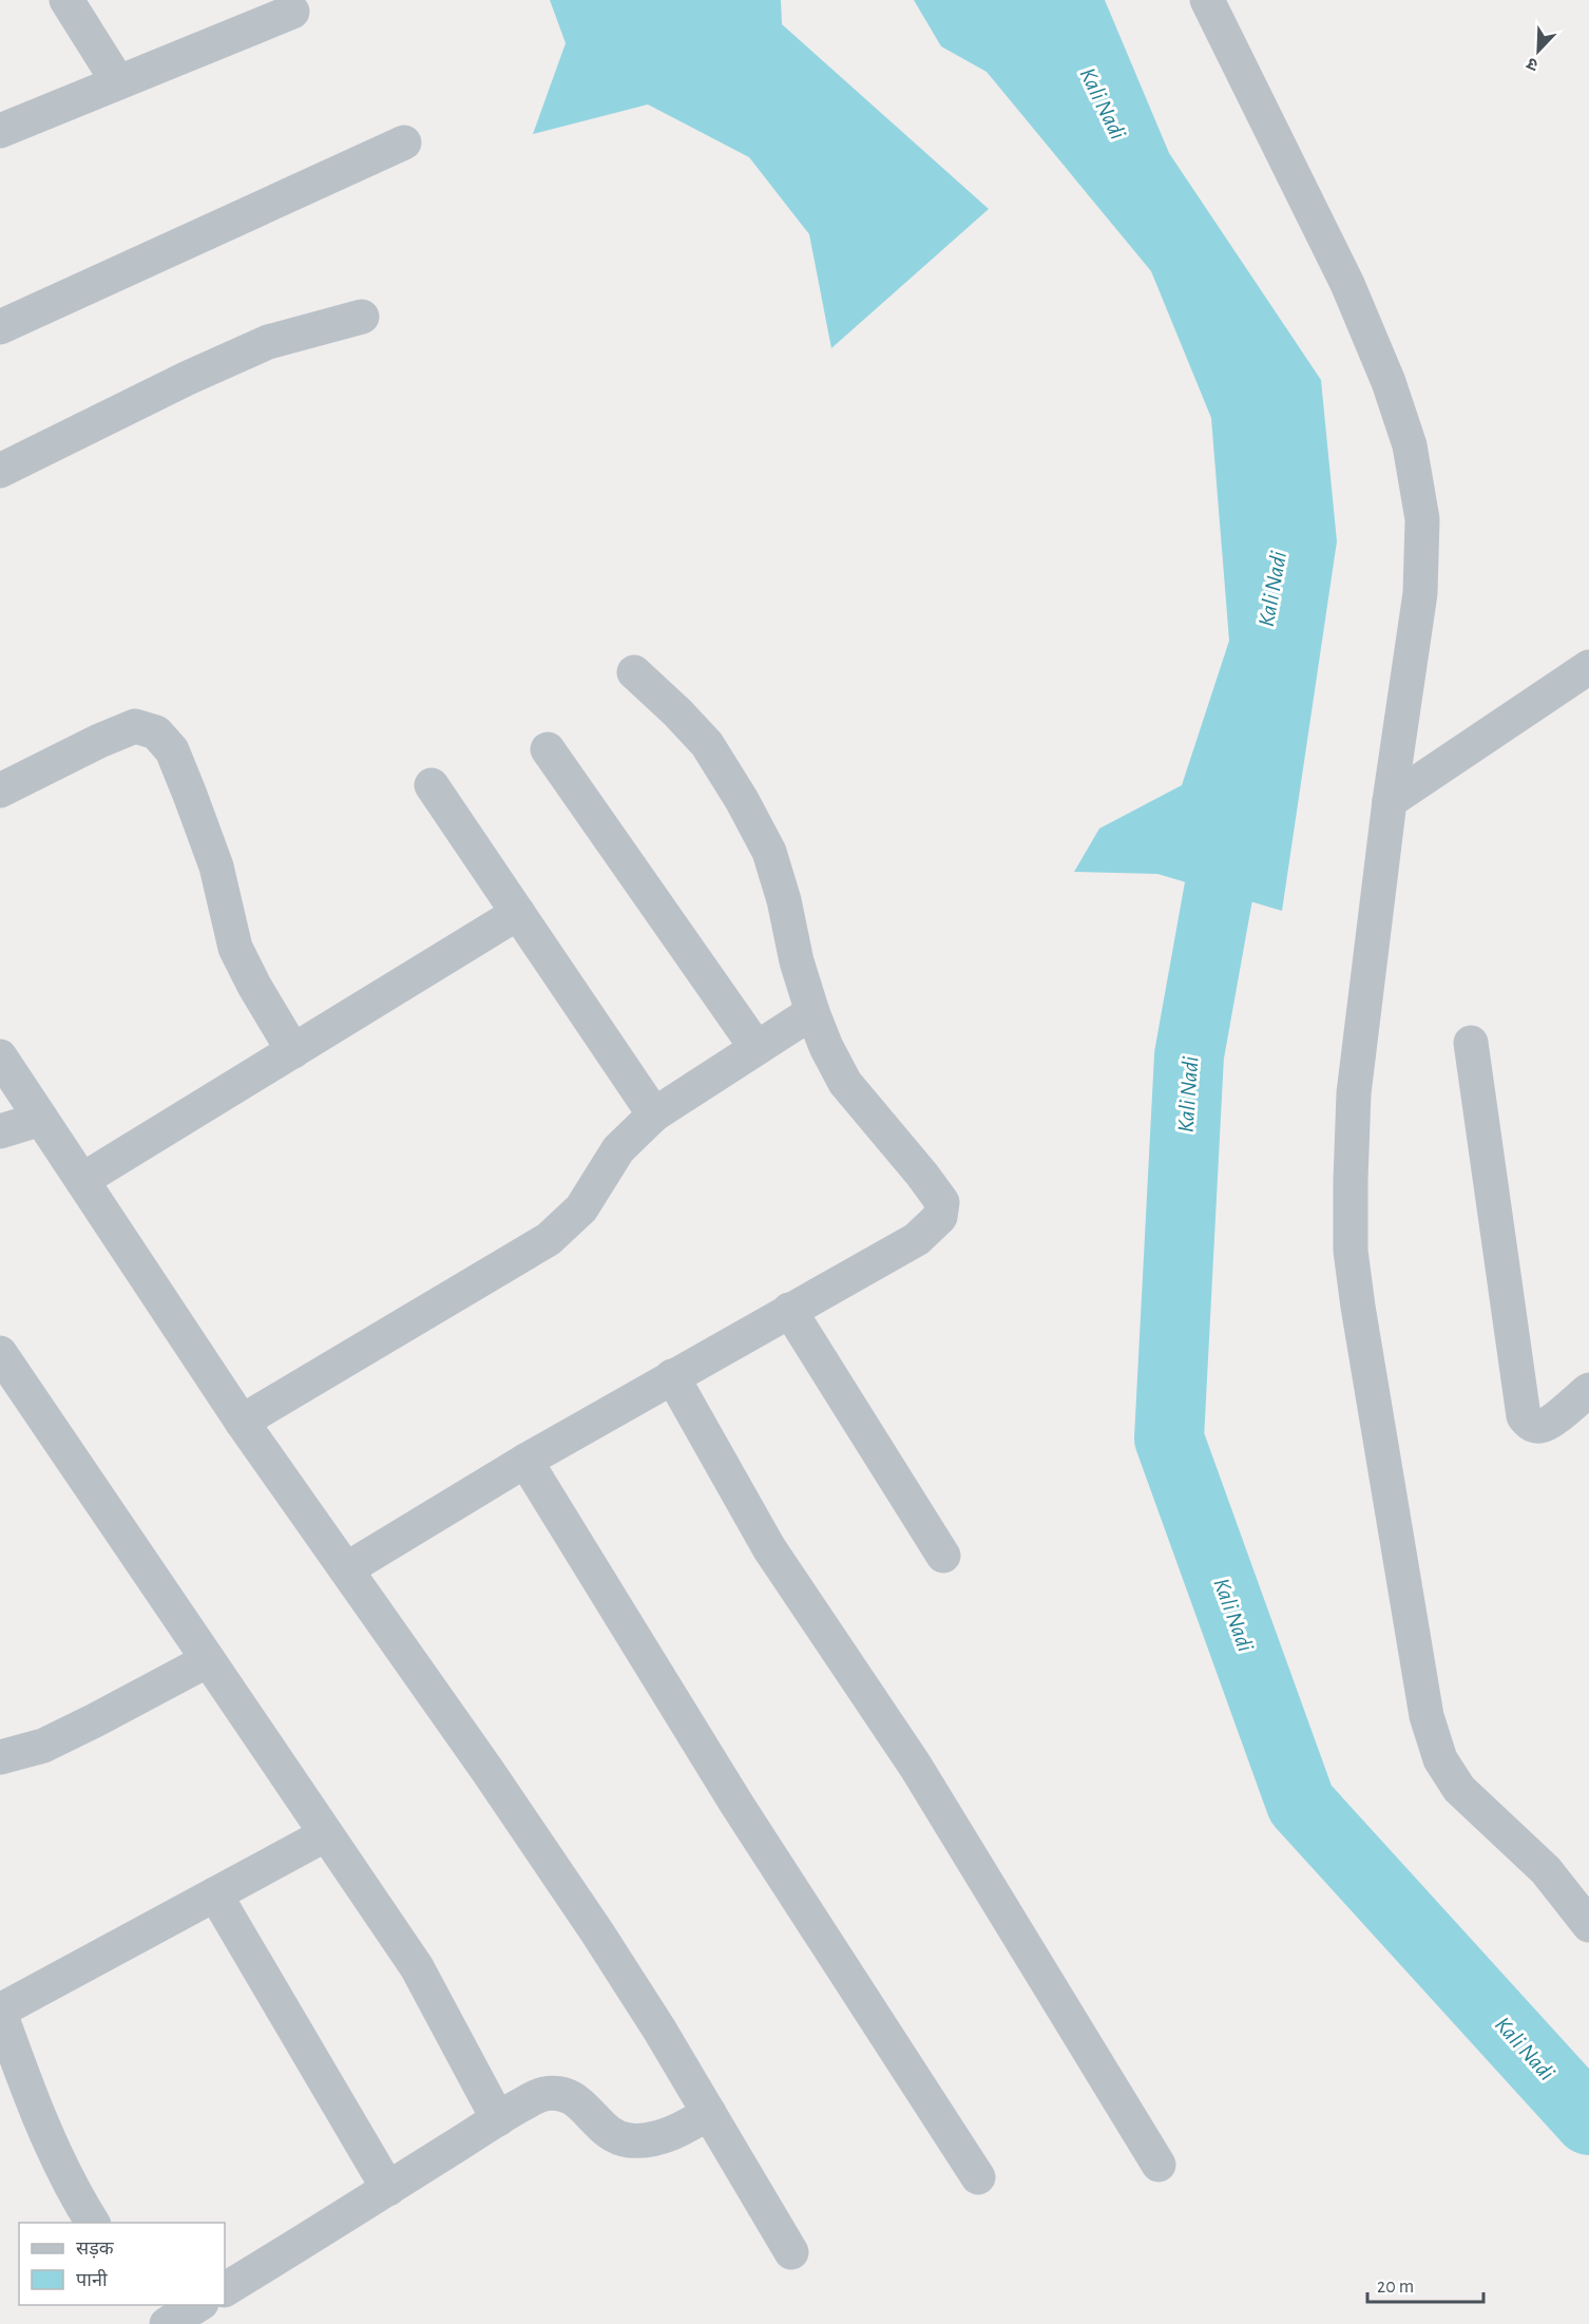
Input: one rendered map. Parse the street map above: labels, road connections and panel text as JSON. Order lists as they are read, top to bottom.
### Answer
{
  "water": ["Kali Nadi"],
  "legend": ["सड़क", "पानी"],
  "scale_bar": "20 m",
  "north": "bottom left"
}
